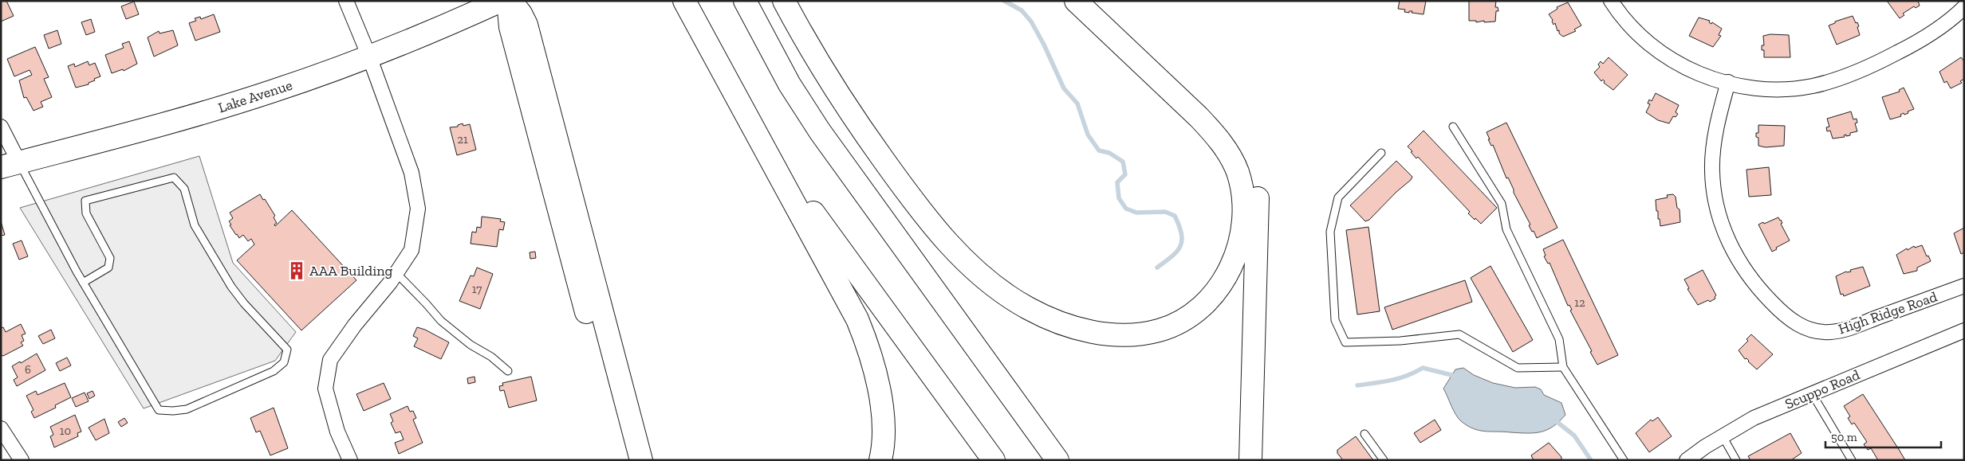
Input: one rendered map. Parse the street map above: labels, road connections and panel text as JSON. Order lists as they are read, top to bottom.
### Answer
{
  "streets": {
    "main road": ["Lake Avenue"],
    "street": ["High Ridge Road", "Scuppo Road"]
  },
  "places": {
    "building": ["AAA Building"]
  },
  "house_numbers": [
    "21",
    "17",
    "12",
    "6",
    "10"
  ],
  "scale_bar": "50 m"
}
